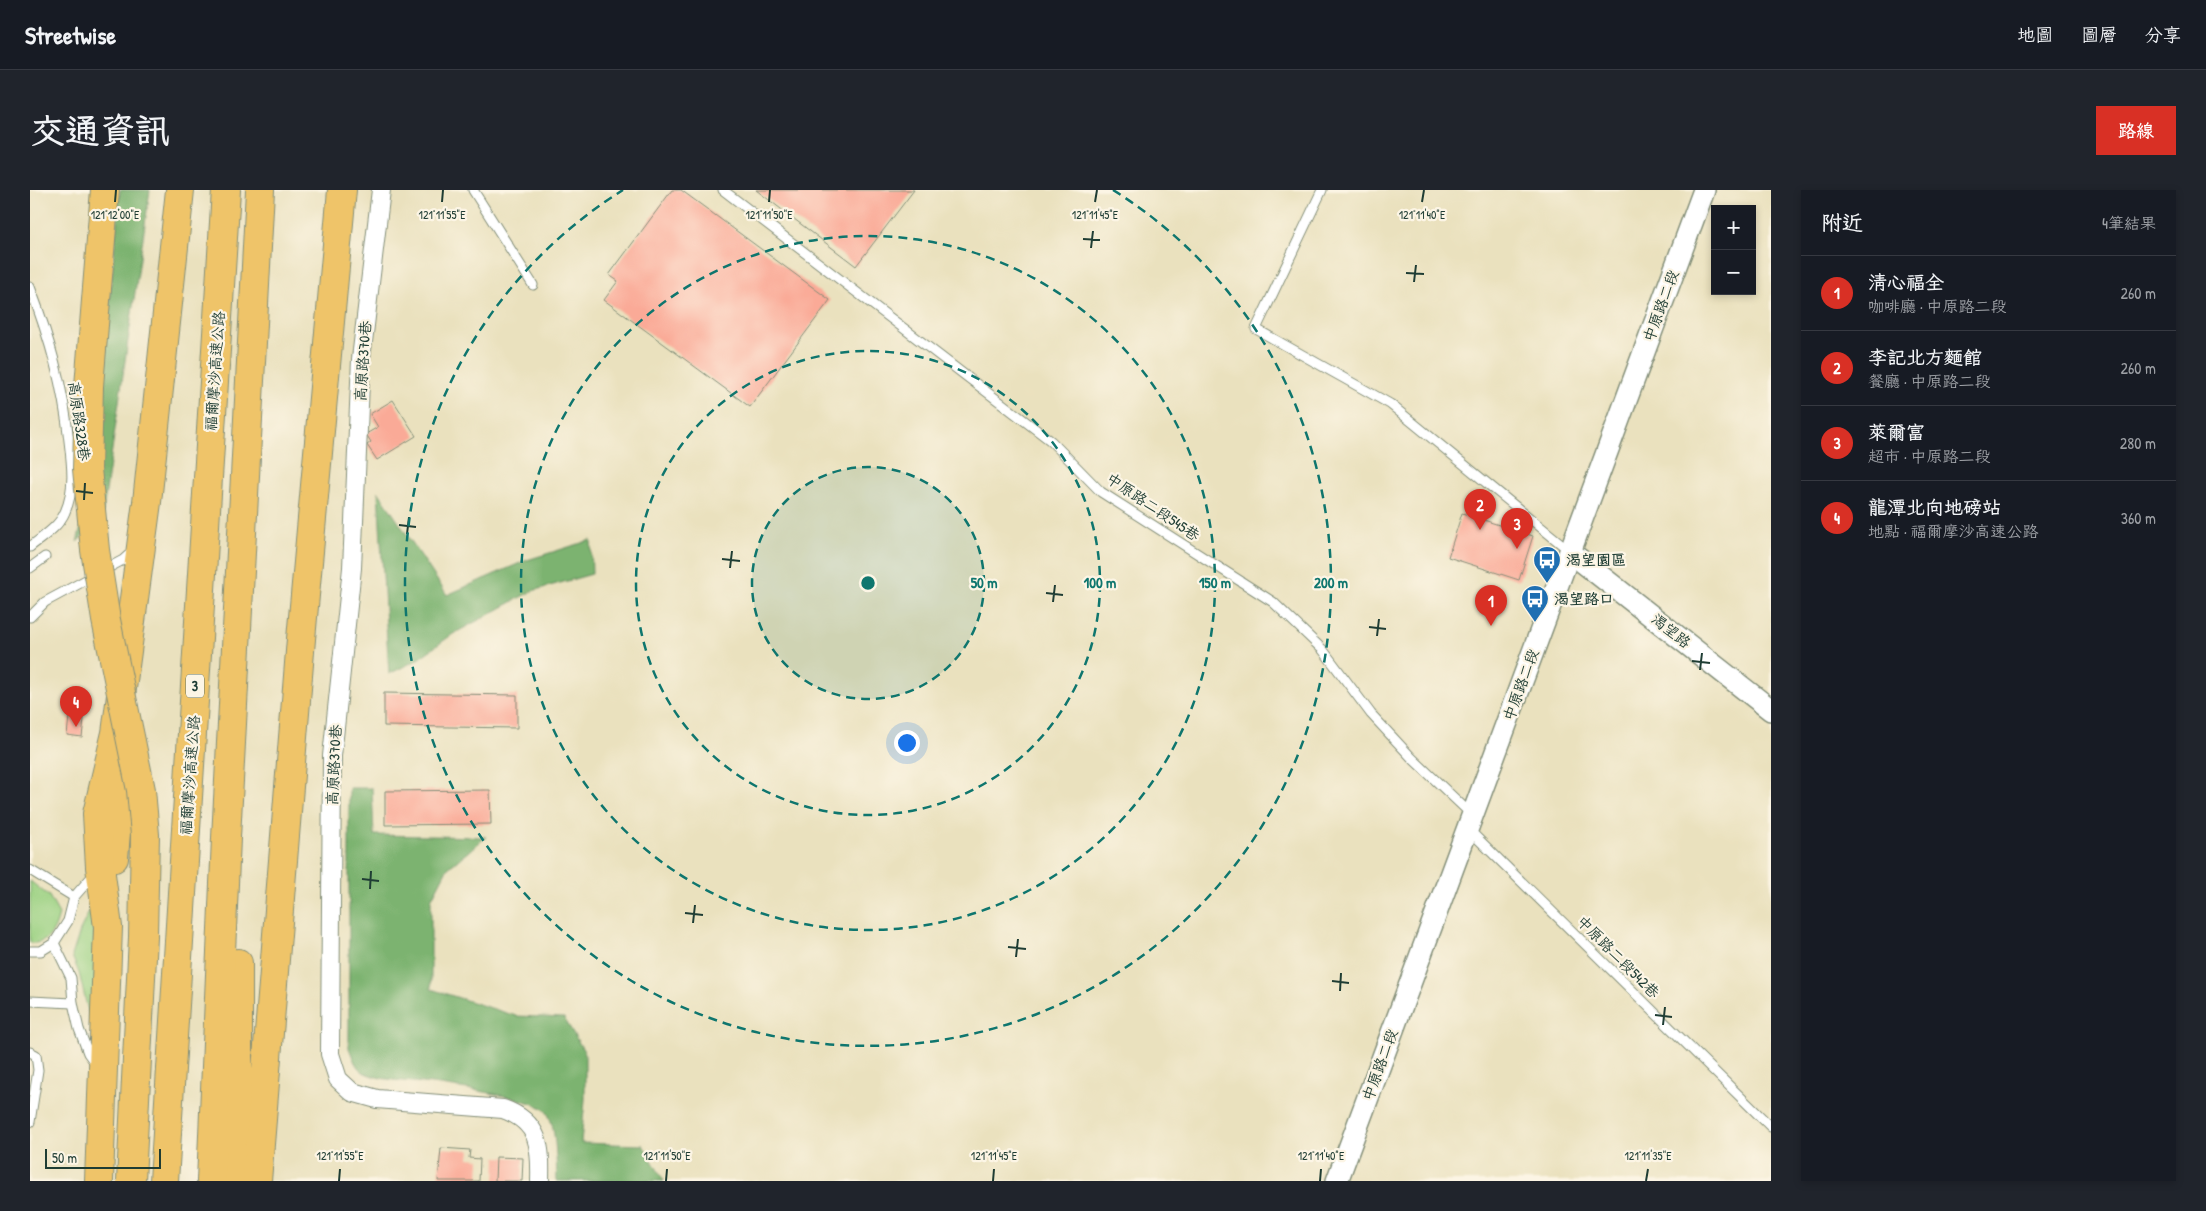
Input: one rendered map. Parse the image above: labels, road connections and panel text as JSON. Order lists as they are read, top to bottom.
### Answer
{
  "streets": {
    "highway": ["福爾摩沙高速公路", "3"],
    "street": ["中原路二段", "高原路370巷", "渴望路"],
    "lane": ["高原路328巷", "中原路二段545巷", "中原路二段542巷"]
  },
  "crossings": [
    ["中原路二段", "中原路二段545巷"],
    ["中原路二段", "渴望路"],
    ["中原路二段", "中原路二段542巷"],
    ["中原路二段545巷", "中原路二段542巷"]
  ],
  "places": {
    "bus stop": ["渴望園區", "渴望路口"]
  },
  "scale_bar": "50 m",
  "page": {
    "header": "Streetwise",
    "nav": ["地圖", "圖層", "分享"],
    "buttons": "路線",
    "title": "交通資訊",
    "heading": ["附近", "4筆結果"],
    "map_buttons": ["+", "−"],
    "list": [
      {
        "mark": "1",
        "name": "清心福全",
        "note": "咖啡廳 · 中原路二段",
        "value": "260 m"
      },
      {
        "mark": "2",
        "name": "李記北方麵館",
        "note": "餐廳 · 中原路二段",
        "value": "260 m"
      },
      {
        "mark": "3",
        "name": "萊爾富",
        "note": "超市 · 中原路二段",
        "value": "280 m"
      },
      {
        "mark": "4",
        "name": "龍潭北向地磅站",
        "note": "地點 · 福爾摩沙高速公路",
        "value": "360 m"
      }
    ],
    "pins": [
      "2",
      "3",
      "1",
      "4"
    ],
    "scale": "50 m"
  },
  "coordinates": [
    "121°12'00\"E",
    "121°11'55\"E",
    "121°11'50\"E",
    "121°11'45\"E",
    "121°11'40\"E",
    "121°11'35\"E"
  ],
  "rings": [
    "50 m",
    "100 m",
    "150 m",
    "200 m"
  ]
}
